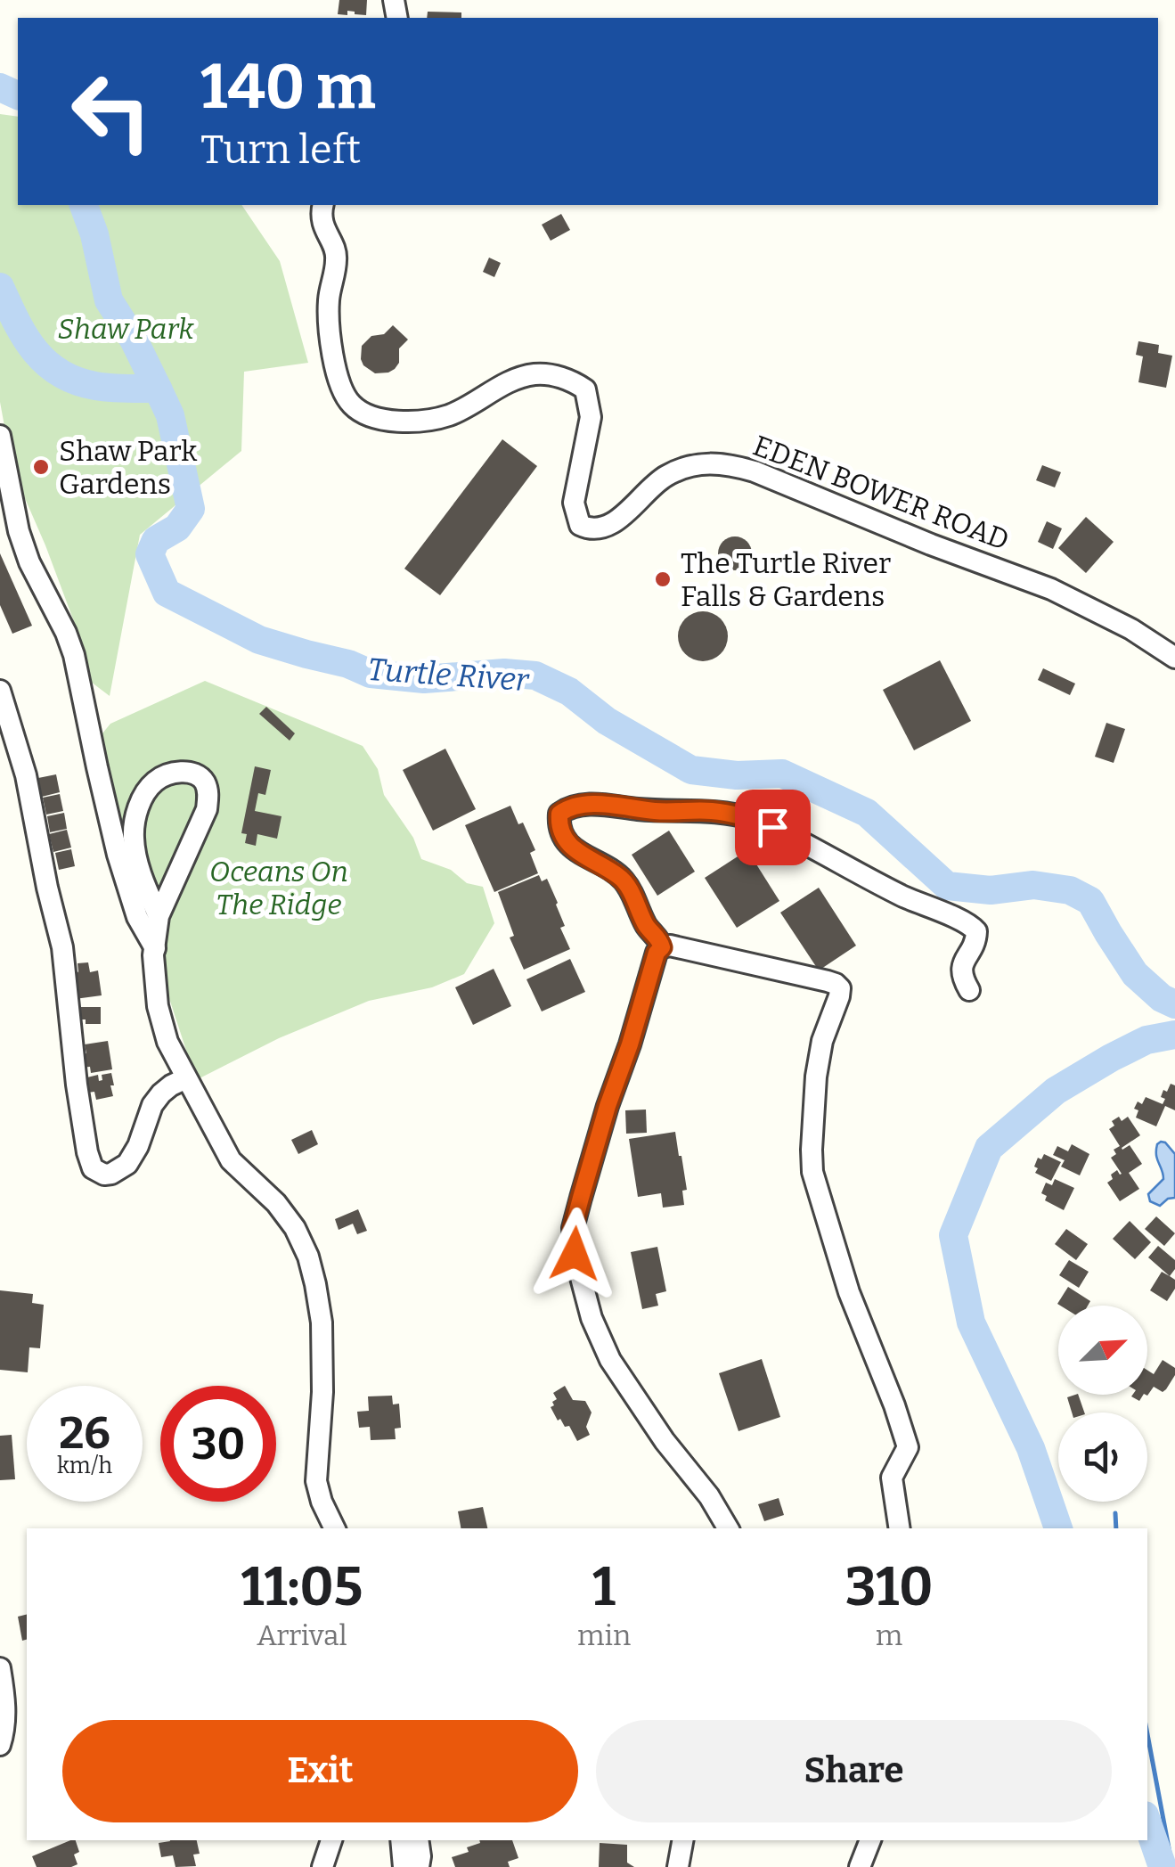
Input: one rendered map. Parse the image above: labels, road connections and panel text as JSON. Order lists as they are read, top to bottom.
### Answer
{
  "streets": {
    "street": ["EDEN BOWER ROAD"]
  },
  "water": ["Turtle River"],
  "parks": ["Shaw Park", "Oceans On The Ridge"],
  "places": ["Shaw Park Gardens", "The Turtle River Falls & Gardens"],
  "north": "top right",
  "page": {
    "turn": ["140 m", "Turn left"],
    "speed": "26 km/h",
    "limit": "30",
    "eta": [
      "11:05",
      "Arrival",
      "1",
      "min",
      "310",
      "m"
    ],
    "buttons": ["Exit", "Share"]
  }
}
